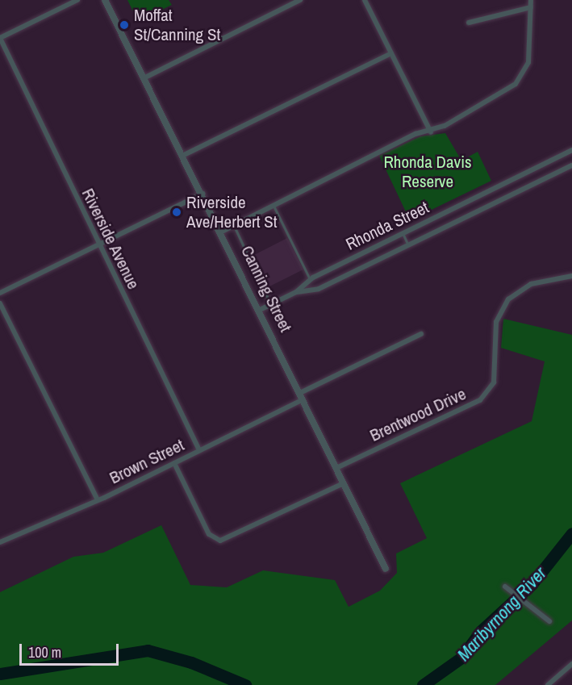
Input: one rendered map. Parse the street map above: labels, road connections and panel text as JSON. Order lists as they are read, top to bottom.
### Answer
{
  "streets": {
    "street": [
      "Rhonda Street",
      "Riverside Avenue",
      "Canning Street",
      "Brentwood Drive",
      "Brown Street"
    ]
  },
  "crossings": [
    ["Rhonda Street", "Canning Street"],
    ["Riverside Avenue", "Brown Street"],
    ["Canning Street", "Brentwood Drive"],
    ["Canning Street", "Brown Street"]
  ],
  "water": ["Maribyrnong River"],
  "parks": ["Rhonda Davis Reserve"],
  "places": ["Moffat St/Canning St", "Riverside Ave/Herbert St"],
  "scale_bar": "100 m"
}
